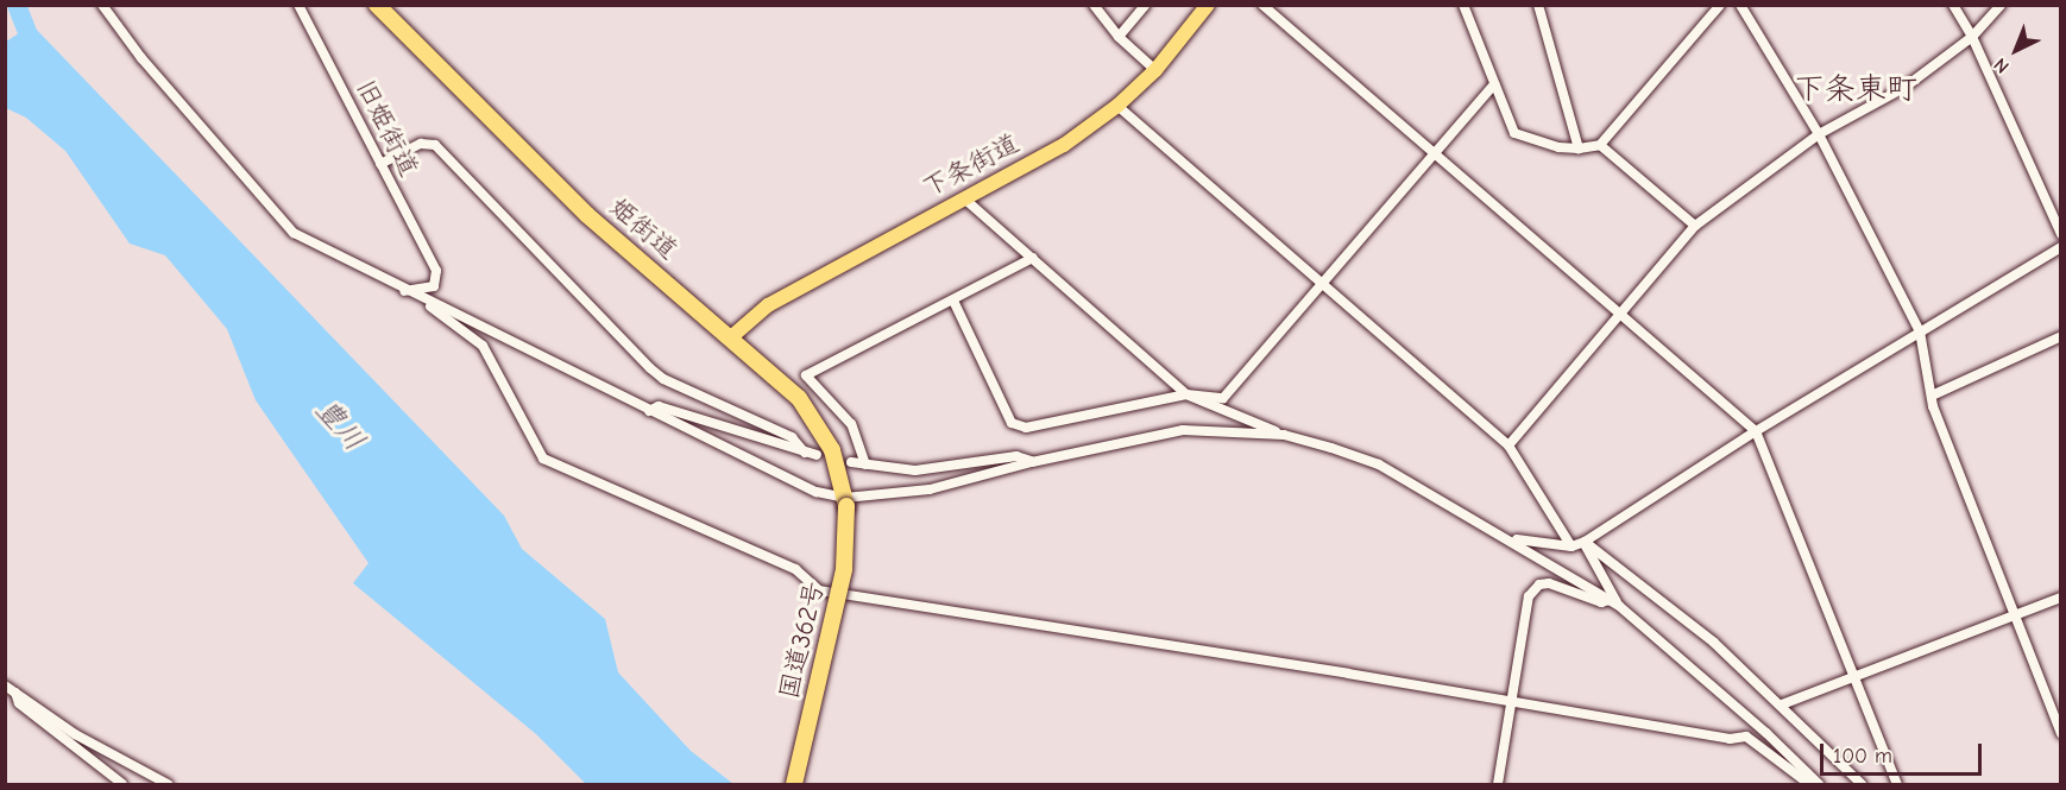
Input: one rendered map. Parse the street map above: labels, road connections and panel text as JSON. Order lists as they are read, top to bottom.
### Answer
{
  "streets": {
    "highway": ["姫街道", "国道362号"],
    "main road": ["下条街道"],
    "street": ["旧姫街道"]
  },
  "crossings": [
    ["下条街道", "姫街道"],
    ["姫街道", "国道362号"]
  ],
  "districts": ["下条東町"],
  "water": ["豊川"],
  "scale_bar": "100 m",
  "north": "bottom left"
}
